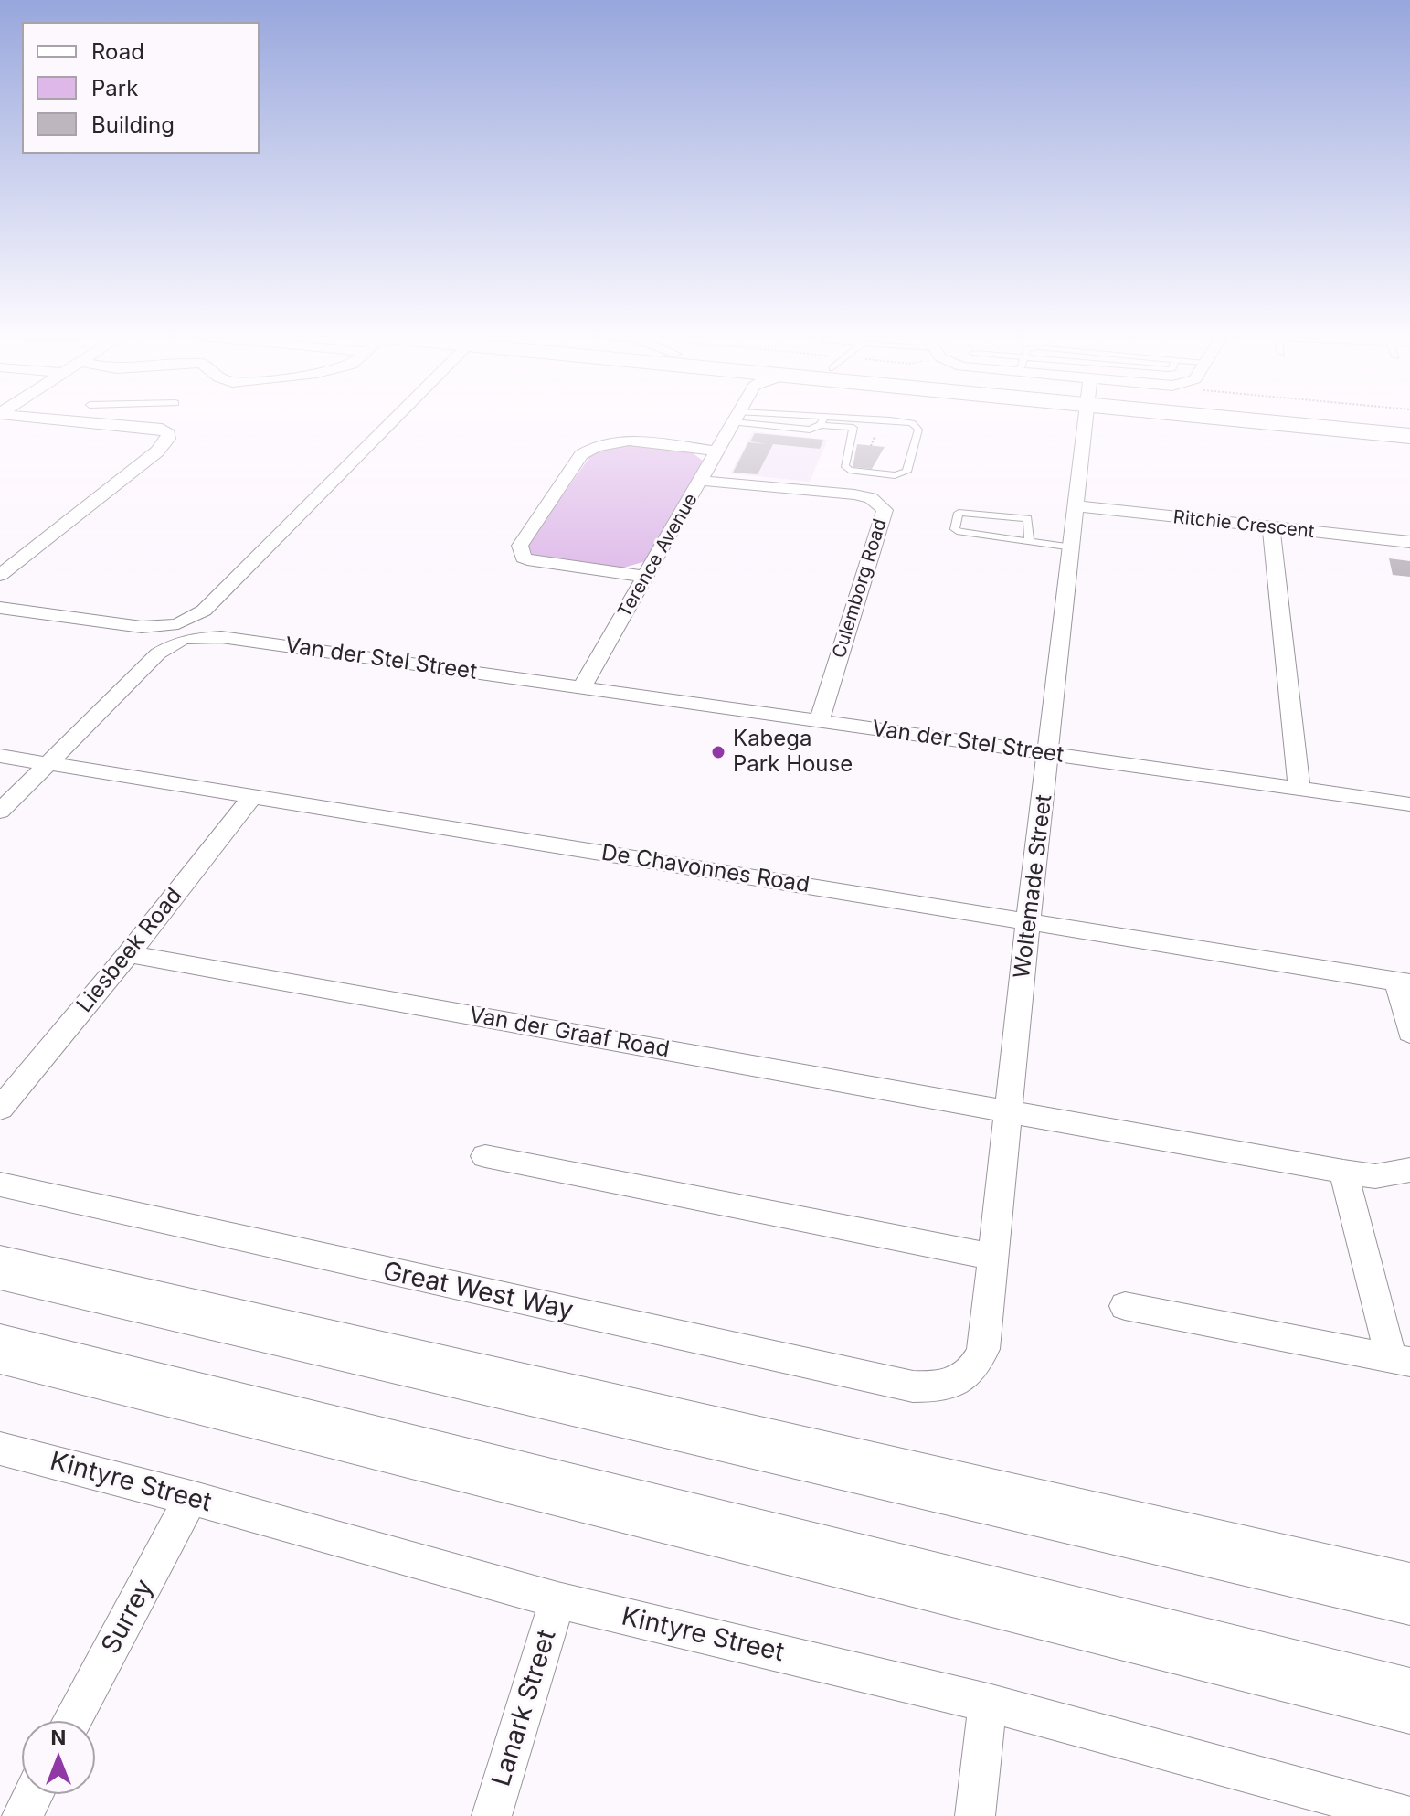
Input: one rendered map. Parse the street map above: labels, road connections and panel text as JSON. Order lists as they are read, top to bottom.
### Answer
{
  "streets": {
    "street": [
      "Ritchie Crescent",
      "Terence Avenue",
      "Culemborg Road",
      "Van der Stel Street",
      "De Chavonnes Road",
      "Woltemade Street",
      "Liesbeek Road",
      "Van der Graaf Road",
      "Great West Way",
      "Kintyre Street",
      "Surrey",
      "Lanark Street"
    ]
  },
  "crossings": [
    ["Ritchie Crescent", "Woltemade Street"],
    ["Terence Avenue", "Culemborg Road"],
    ["Terence Avenue", "Van der Stel Street"],
    ["Culemborg Road", "Van der Stel Street"],
    ["Van der Stel Street", "Woltemade Street"],
    ["De Chavonnes Road", "Woltemade Street"],
    ["De Chavonnes Road", "Liesbeek Road"],
    ["Woltemade Street", "Van der Graaf Road"],
    ["Woltemade Street", "Great West Way"],
    ["Liesbeek Road", "Van der Graaf Road"],
    ["Kintyre Street", "Surrey"],
    ["Kintyre Street", "Lanark Street"]
  ],
  "places": ["Kabega Park House"],
  "legend": ["Road", "Park", "Building"],
  "north": "top"
}
